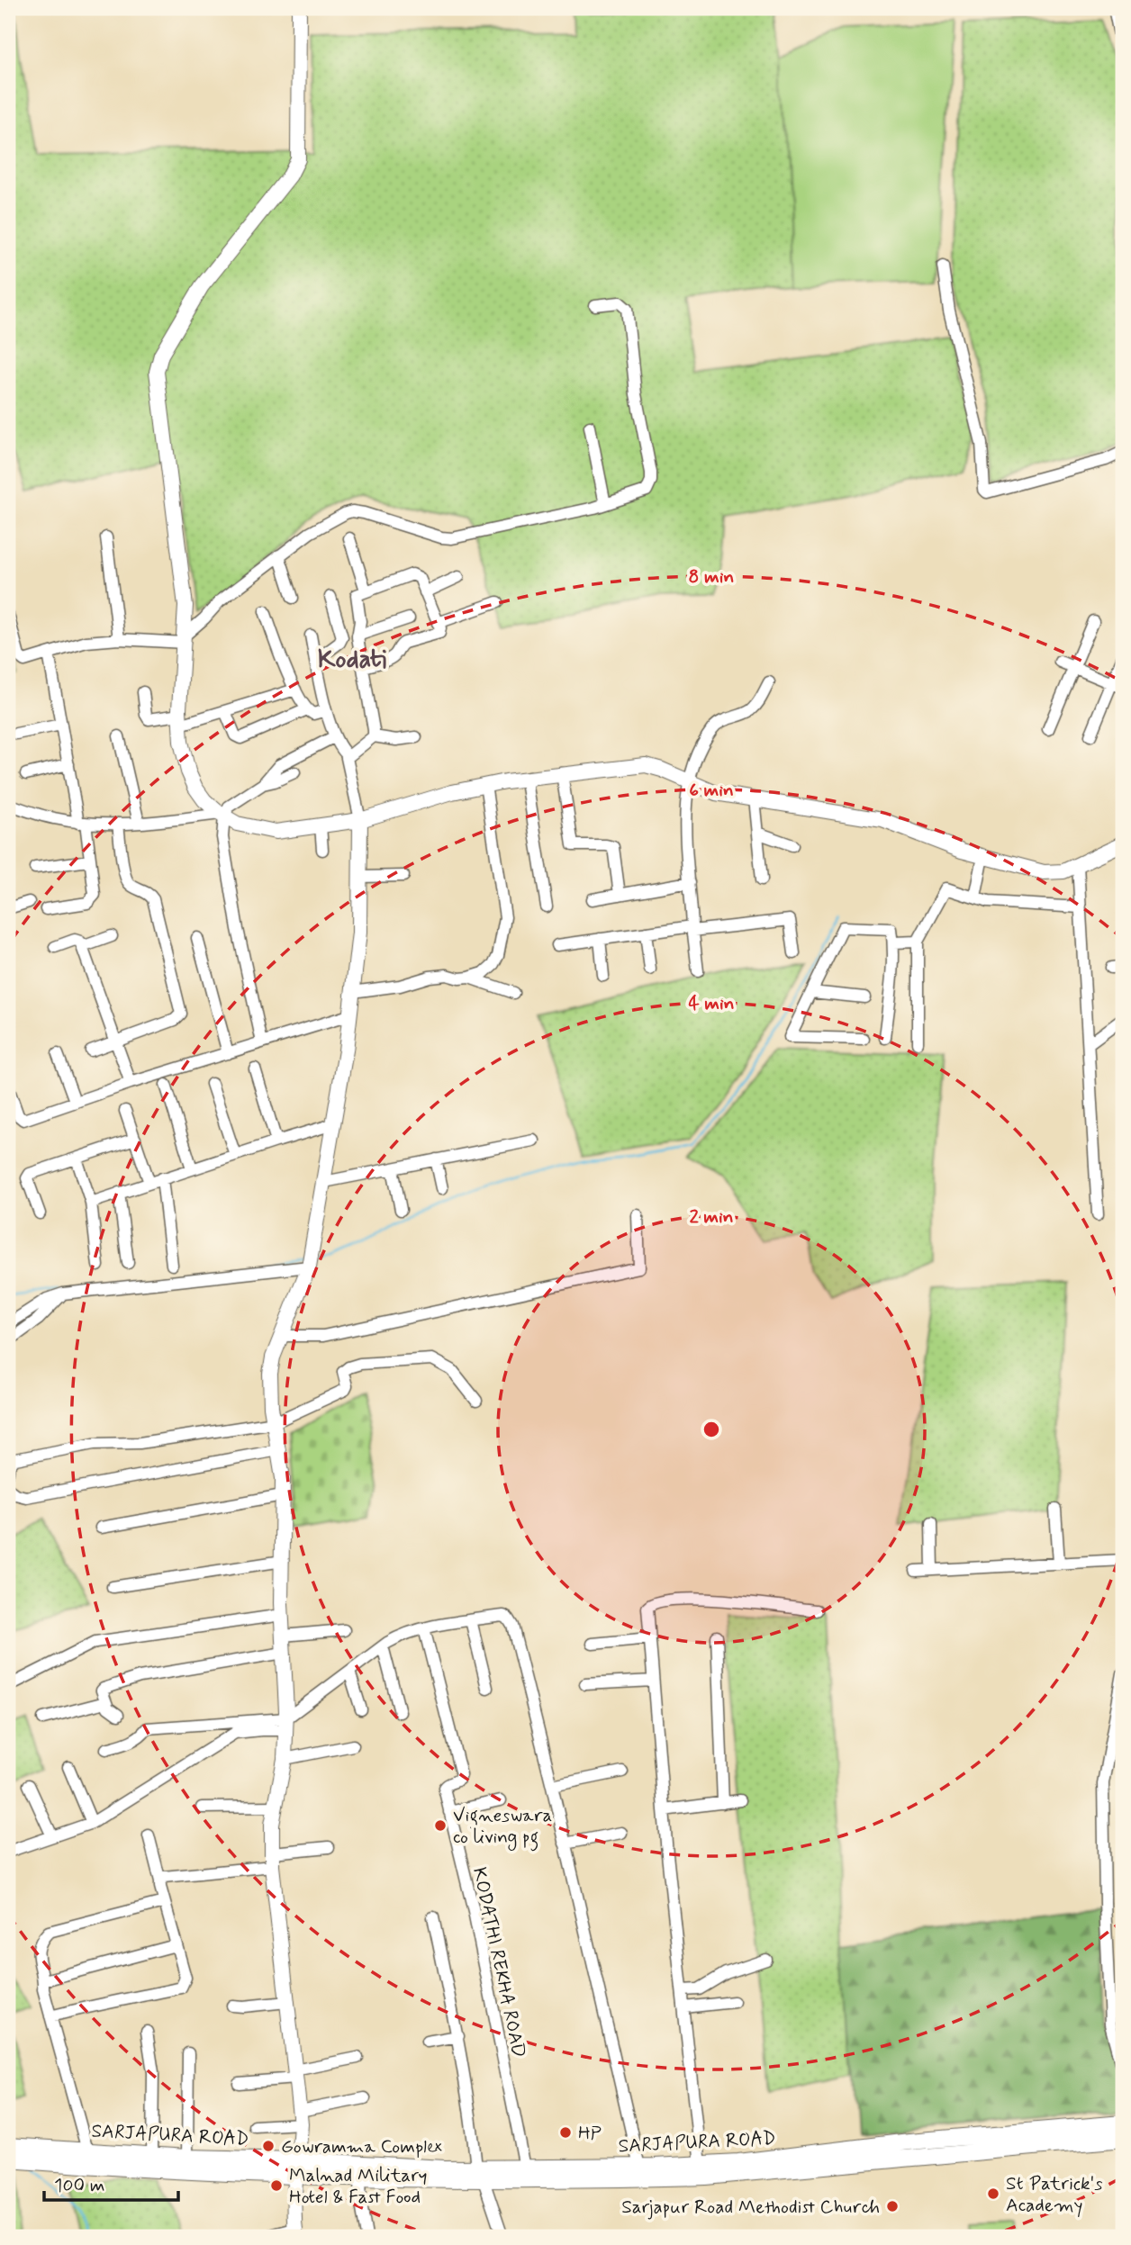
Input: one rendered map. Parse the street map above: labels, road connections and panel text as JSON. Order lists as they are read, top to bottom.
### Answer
{
  "streets": {
    "main road": ["SARJAPURA ROAD"],
    "street": ["KODATHI REKHA ROAD"]
  },
  "crossings": [
    ["KODATHI REKHA ROAD", "SARJAPURA ROAD"]
  ],
  "districts": ["Kodati"],
  "places": [
    "Vigneswara co living pg",
    "HP",
    "Gowramma Complex",
    "Malnad Military Hotel & Fast Food",
    "St Patrick's Academy",
    "Sarjapur Road Methodist Church"
  ],
  "scale_bar": "100 m",
  "rings": [
    "8 min",
    "6 min",
    "4 min",
    "2 min"
  ]
}
